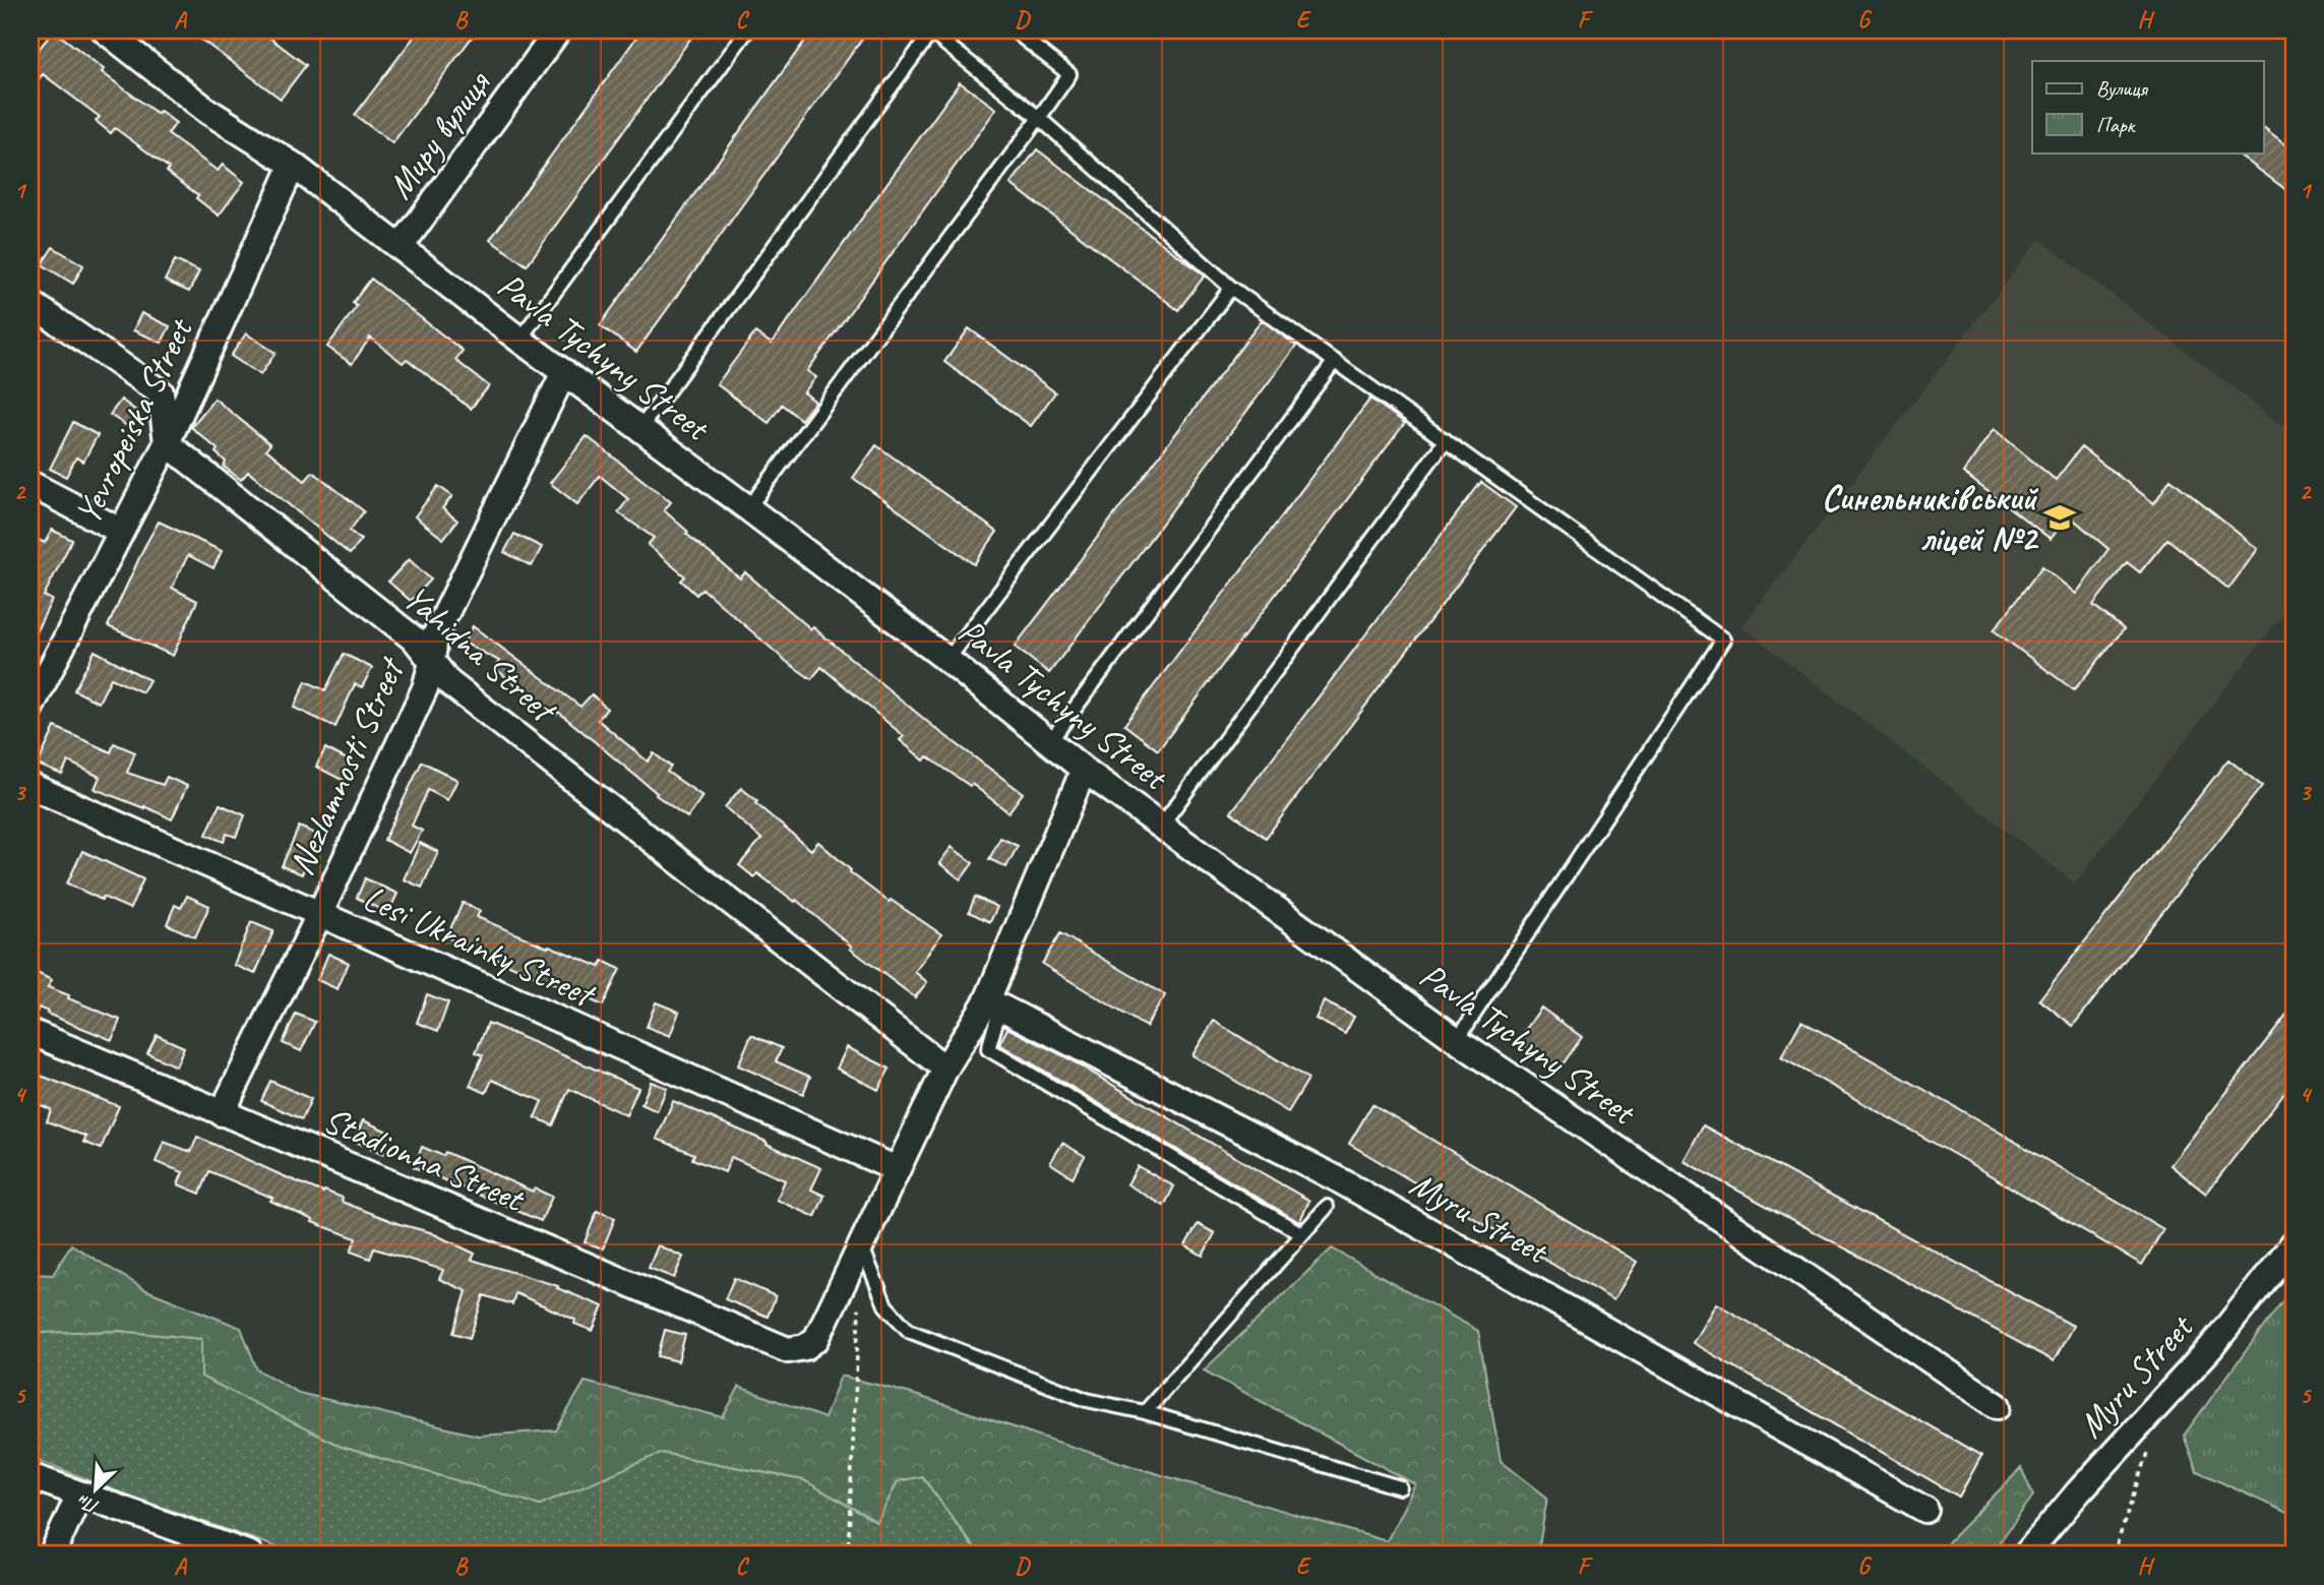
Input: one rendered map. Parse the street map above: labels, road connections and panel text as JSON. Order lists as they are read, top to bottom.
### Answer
{
  "streets": {
    "street": [
      "Миру вулиця",
      "Pavla Tychyny Street",
      "Yevropeiska Street",
      "Yahidna Street",
      "Nezlamnosti Street",
      "Lesi Ukrainky Street",
      "Stadionna Street",
      "Myru Street"
    ]
  },
  "crossings": [
    ["Миру вулиця", "Pavla Tychyny Street"],
    ["Pavla Tychyny Street", "Yevropeiska Street"],
    ["Pavla Tychyny Street", "Nezlamnosti Street"],
    ["Yevropeiska Street", "Yahidna Street"],
    ["Yahidna Street", "Nezlamnosti Street"],
    ["Nezlamnosti Street", "Lesi Ukrainky Street"],
    ["Nezlamnosti Street", "Stadionna Street"]
  ],
  "places": {
    "school or university": ["Синельниківський ліцей №2"]
  },
  "legend": ["Вулиця", "Парк"],
  "north": "bottom left",
  "grid": {
    "columns": [
      "A",
      "B",
      "C",
      "D",
      "E",
      "F",
      "G",
      "H"
    ],
    "rows": [
      "1",
      "2",
      "3",
      "4",
      "5"
    ]
  }
}
